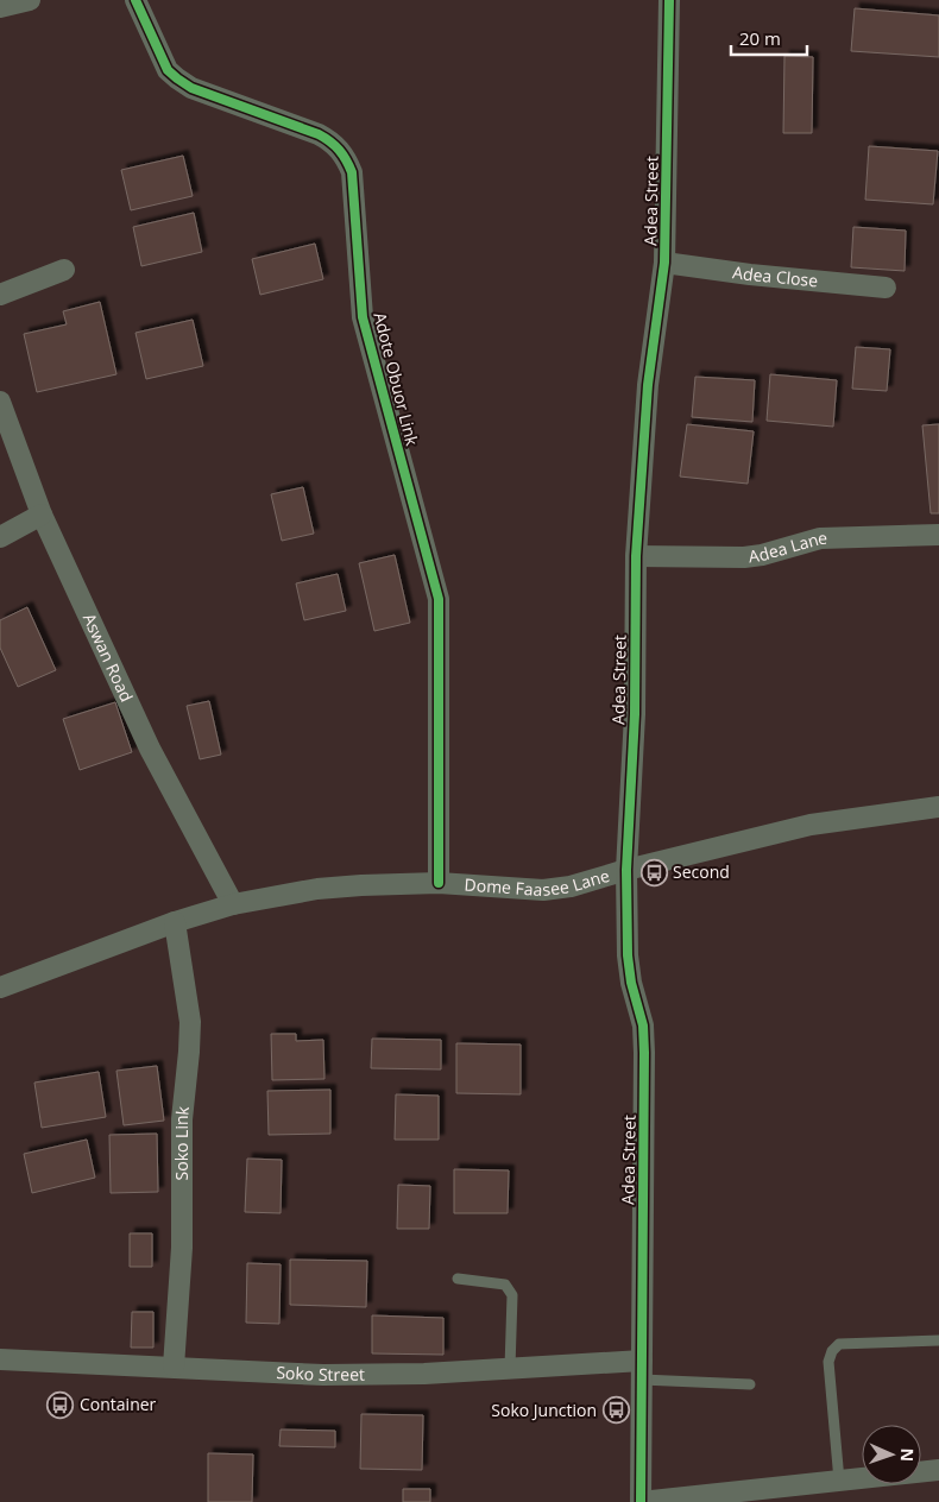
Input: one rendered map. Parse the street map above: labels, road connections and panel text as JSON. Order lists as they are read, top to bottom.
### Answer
{
  "streets": {
    "street": [
      "Adea Street",
      "Adea Close",
      "Adote Obuor Link",
      "Adea Lane",
      "Aswan Road",
      "Dome Faasee Lane",
      "Soko Link",
      "Soko Street"
    ]
  },
  "crossings": [
    ["Adea Street", "Adea Close"],
    ["Adea Street", "Adea Lane"],
    ["Adea Street", "Dome Faasee Lane"],
    ["Adea Street", "Soko Street"],
    ["Adote Obuor Link", "Dome Faasee Lane"],
    ["Aswan Road", "Dome Faasee Lane"],
    ["Dome Faasee Lane", "Soko Link"],
    ["Soko Link", "Soko Street"]
  ],
  "places": {
    "bus stop": ["Second", "Container", "Soko Junction"]
  },
  "scale_bar": "20 m",
  "north": "right"
}
